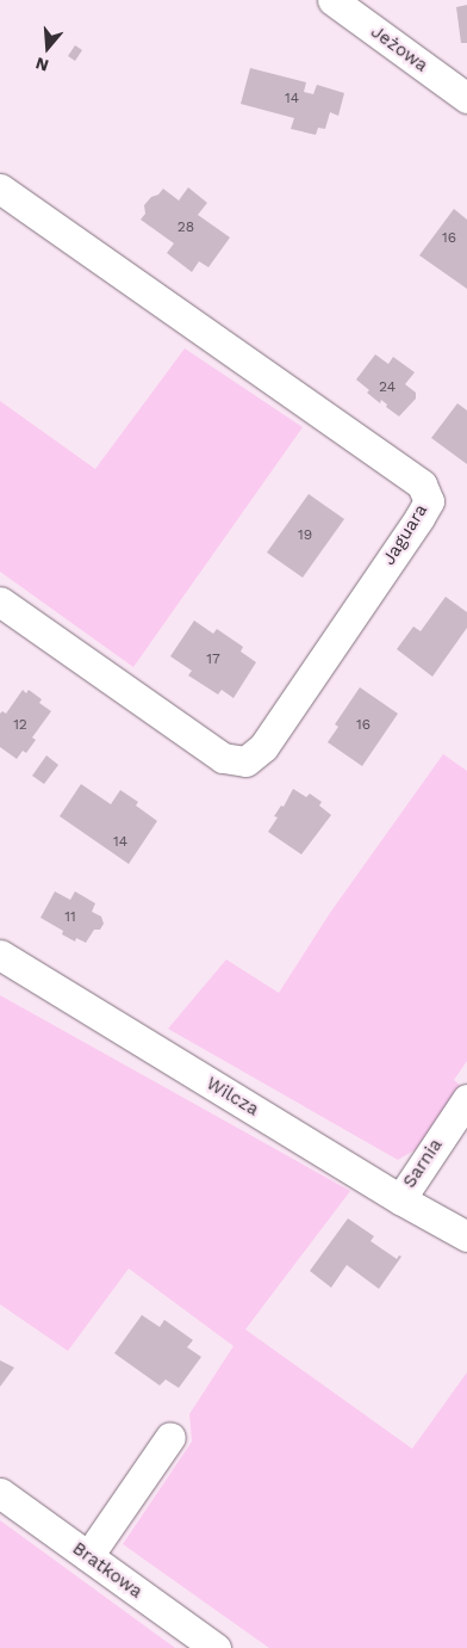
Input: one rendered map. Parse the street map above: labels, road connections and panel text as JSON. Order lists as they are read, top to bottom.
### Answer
{
  "streets": {
    "street": [
      "Jeżowa",
      "Jaguara",
      "Wilcza",
      "Sarnia",
      "Bratkowa"
    ]
  },
  "crossings": [
    ["Wilcza", "Sarnia"]
  ],
  "house_numbers": [
    "14",
    "28",
    "16",
    "24",
    "19",
    "17",
    "12",
    "16",
    "14",
    "11"
  ],
  "north": "bottom"
}
